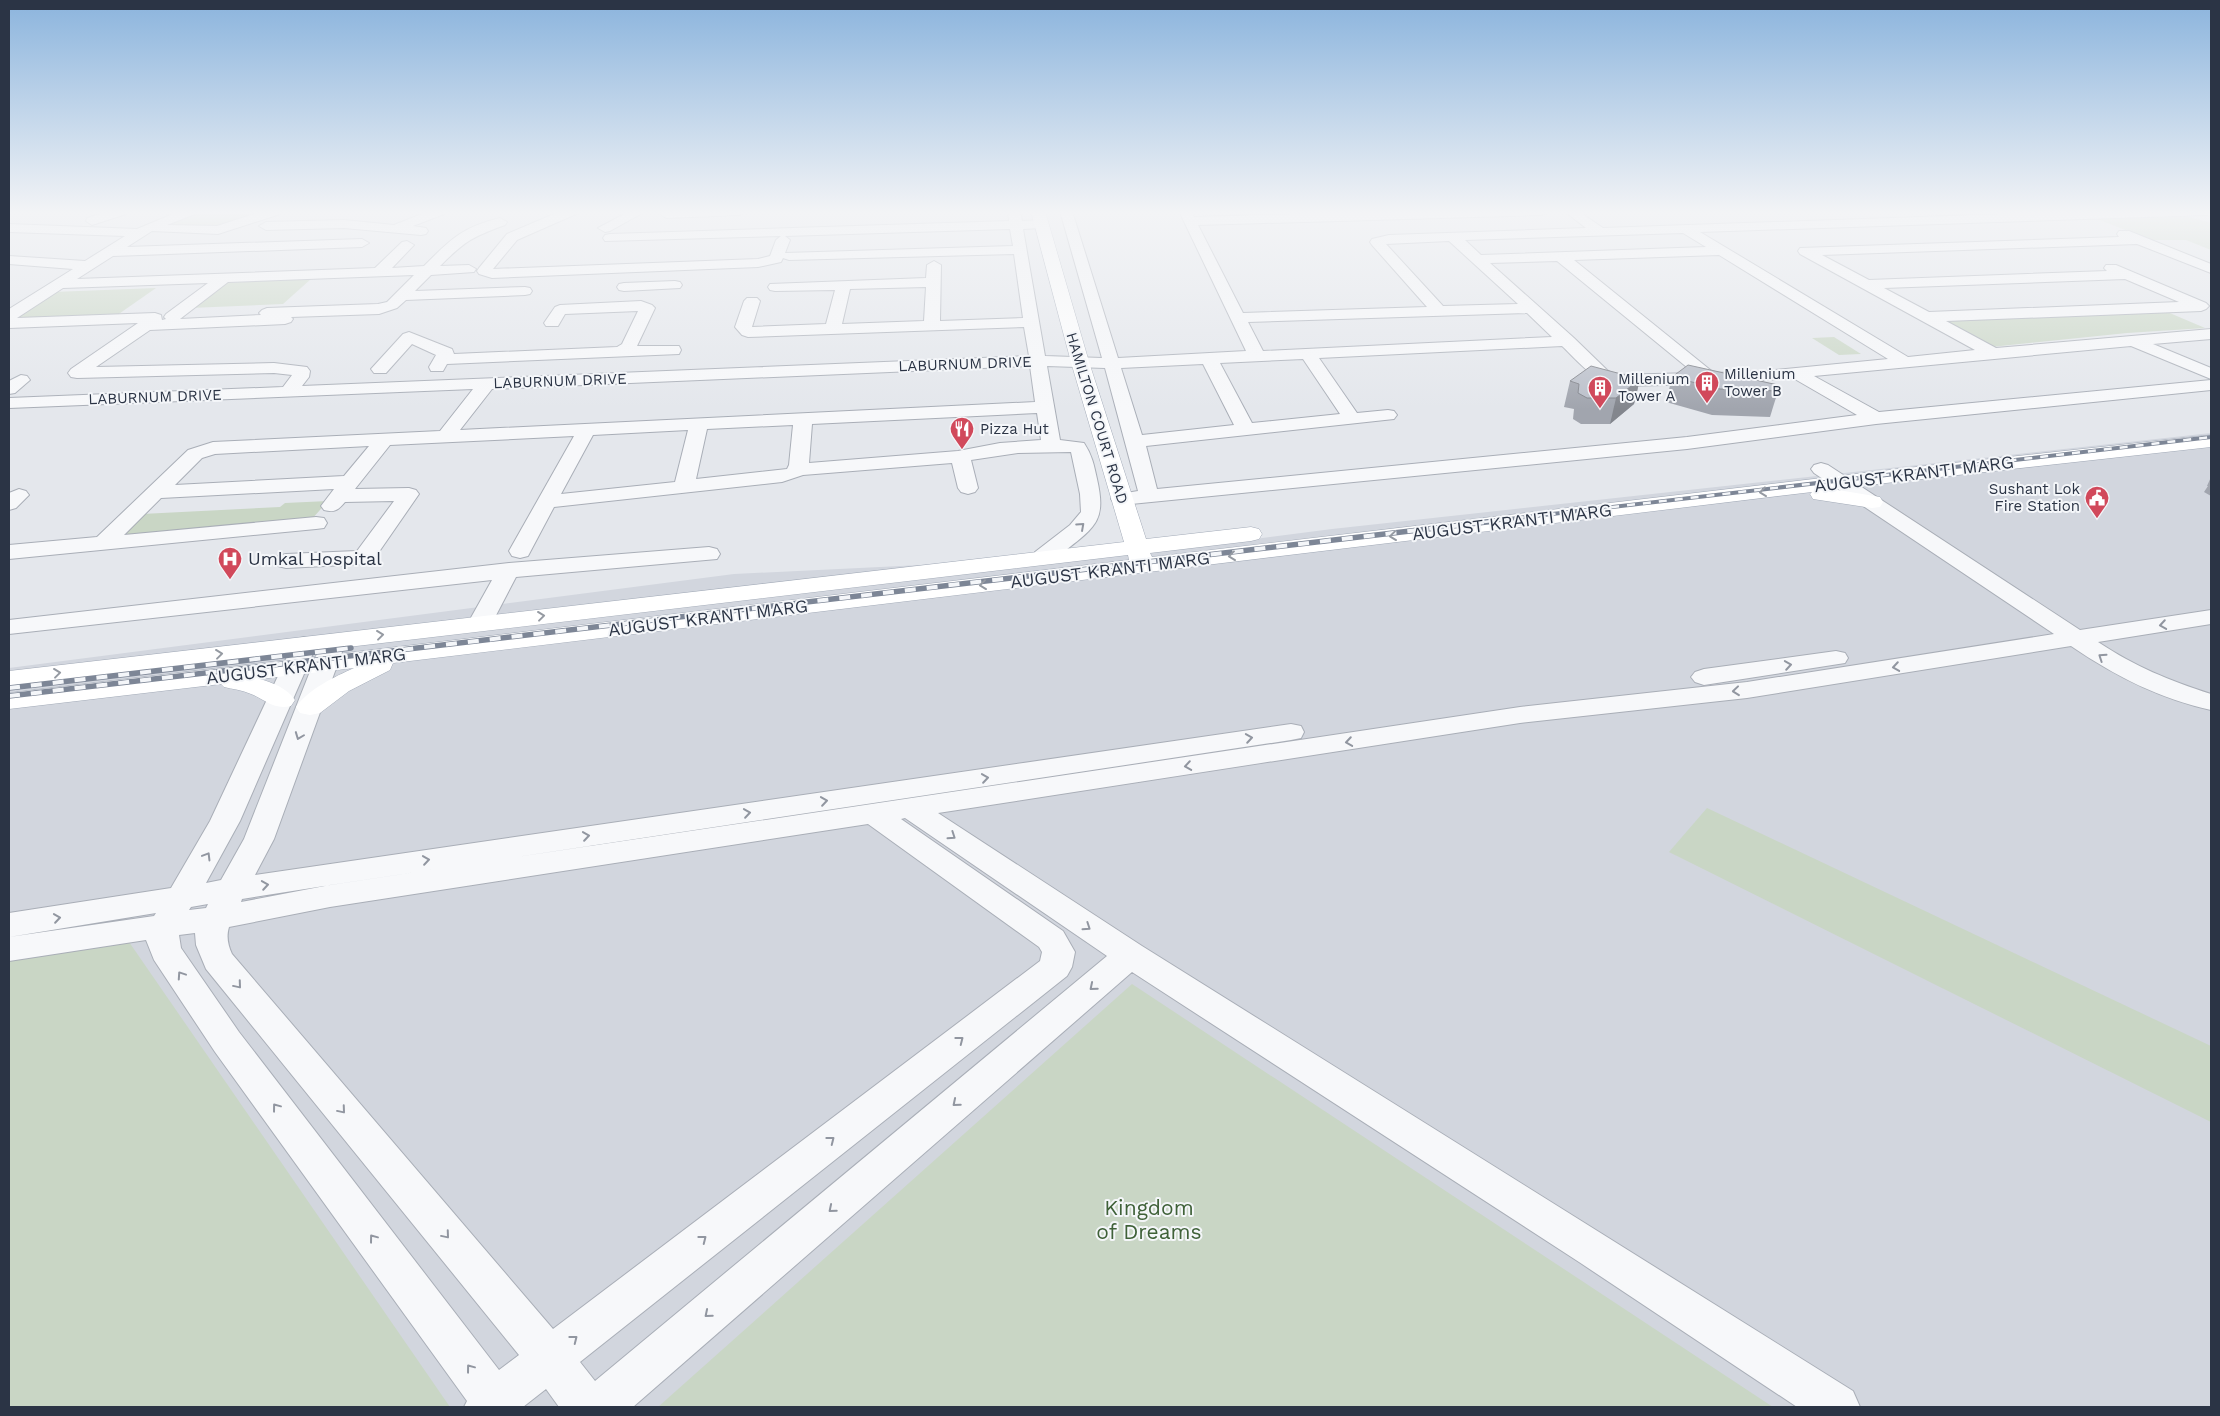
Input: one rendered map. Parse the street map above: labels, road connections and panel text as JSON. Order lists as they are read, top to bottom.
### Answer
{
  "streets": {
    "main road": ["HAMILTON COURT ROAD", "AUGUST KRANTI MARG"],
    "street": ["LABURNUM DRIVE"]
  },
  "crossings": [
    ["LABURNUM DRIVE", "HAMILTON COURT ROAD"],
    ["HAMILTON COURT ROAD", "AUGUST KRANTI MARG"]
  ],
  "parks": ["Kingdom of Dreams"],
  "places": {
    "building": ["Millenium Tower B", "Millenium Tower A"],
    "restaurant": ["Pizza Hut"],
    "public building": ["Sushant Lok Fire Station"],
    "hospital": ["Umkal Hospital"]
  }
}
